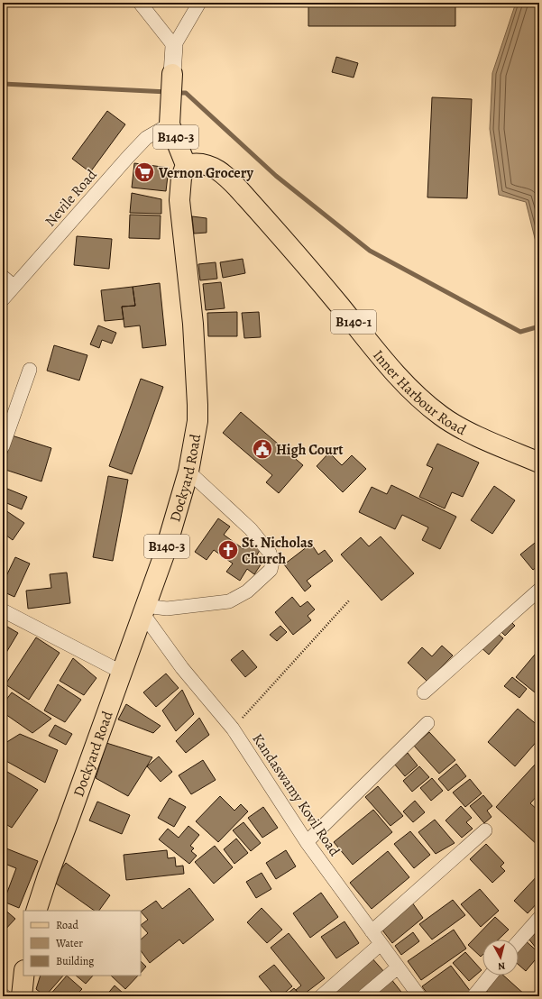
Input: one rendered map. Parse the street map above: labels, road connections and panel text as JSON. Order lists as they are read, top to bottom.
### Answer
{
  "streets": {
    "main road": [
      "B140-3",
      "B140-1",
      "Inner Harbour Road",
      "Dockyard Road"
    ],
    "street": ["Nevile Road", "Kandaswamy Kovil Road"]
  },
  "crossings": [
    ["B140-3", "Nevile Road"],
    ["B140-3", "Inner Harbour Road"],
    ["B140-3", "Dockyard Road"],
    ["Inner Harbour Road", "Dockyard Road"],
    ["Dockyard Road", "Kandaswamy Kovil Road"]
  ],
  "places": {
    "supermarket": ["Vernon Grocery"],
    "public building": ["High Court"],
    "church": ["St. Nicholas Church"]
  },
  "legend": ["Road", "Water", "Building"],
  "north": "bottom"
}
